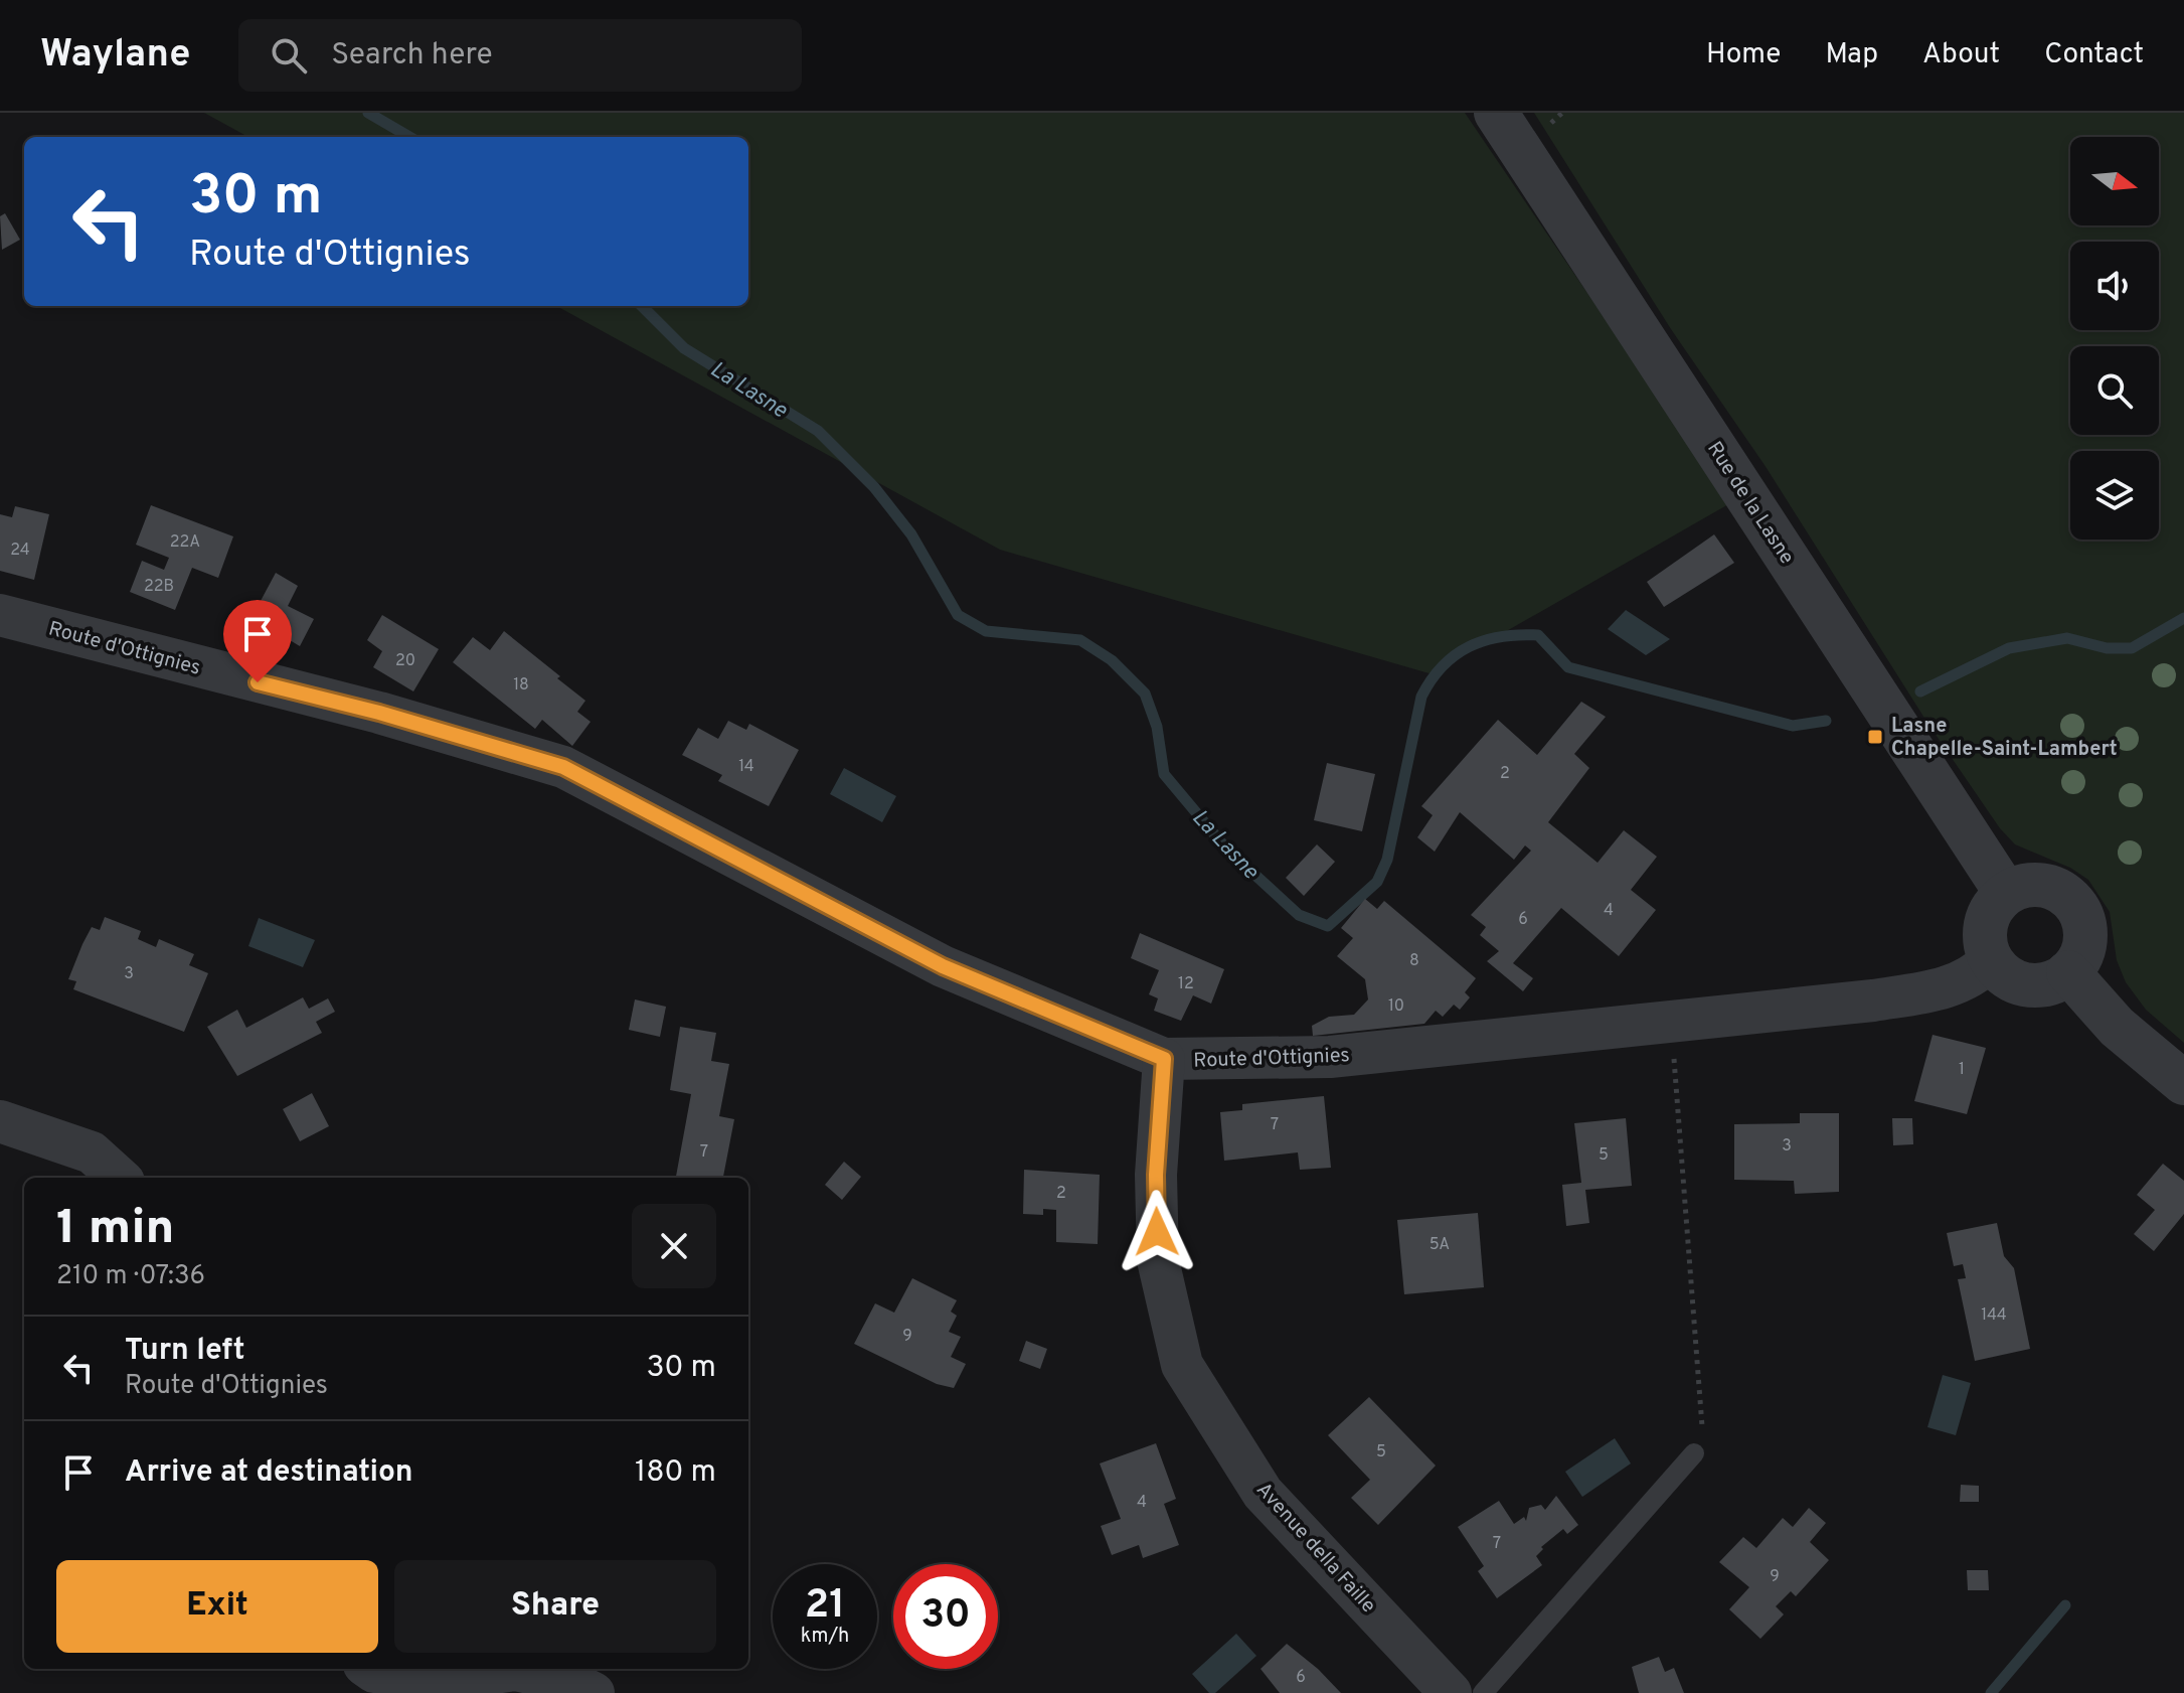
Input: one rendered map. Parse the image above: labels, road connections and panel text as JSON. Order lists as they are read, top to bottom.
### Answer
{
  "streets": {
    "street": ["Rue de la Lasne", "Route d'Ottignies", "Avenue della Faille"]
  },
  "crossings": [
    ["Rue de la Lasne", "Route d'Ottignies"],
    ["Route d'Ottignies", "Avenue della Faille"]
  ],
  "water": ["La Lasne"],
  "places": {
    "transit": ["Lasne Chapelle-Saint-Lambert"]
  },
  "house_numbers": [
    "22A",
    "24",
    "22B",
    "20",
    "18",
    "14",
    "2",
    "4",
    "6",
    "8",
    "3",
    "12",
    "10",
    "1",
    "7",
    "3",
    "7",
    "5",
    "2",
    "5A",
    "144",
    "9",
    "5",
    "4",
    "7",
    "9",
    "6"
  ],
  "north": "right",
  "page": {
    "header": "Waylane",
    "search": "Search here",
    "nav": [
      "Home",
      "Map",
      "About",
      "Contact"
    ],
    "turn": ["30 m", "Route d'Ottignies"],
    "heading": ["1 min", "210 m · 07:36"],
    "list": [
      {
        "name": "Turn left",
        "note": "Route d'Ottignies",
        "value": "30 m"
      },
      {
        "name": "Arrive at destination",
        "value": "180 m"
      }
    ],
    "buttons": ["Exit", "Share"],
    "speed": "21 km/h",
    "limit": "30"
  }
}
